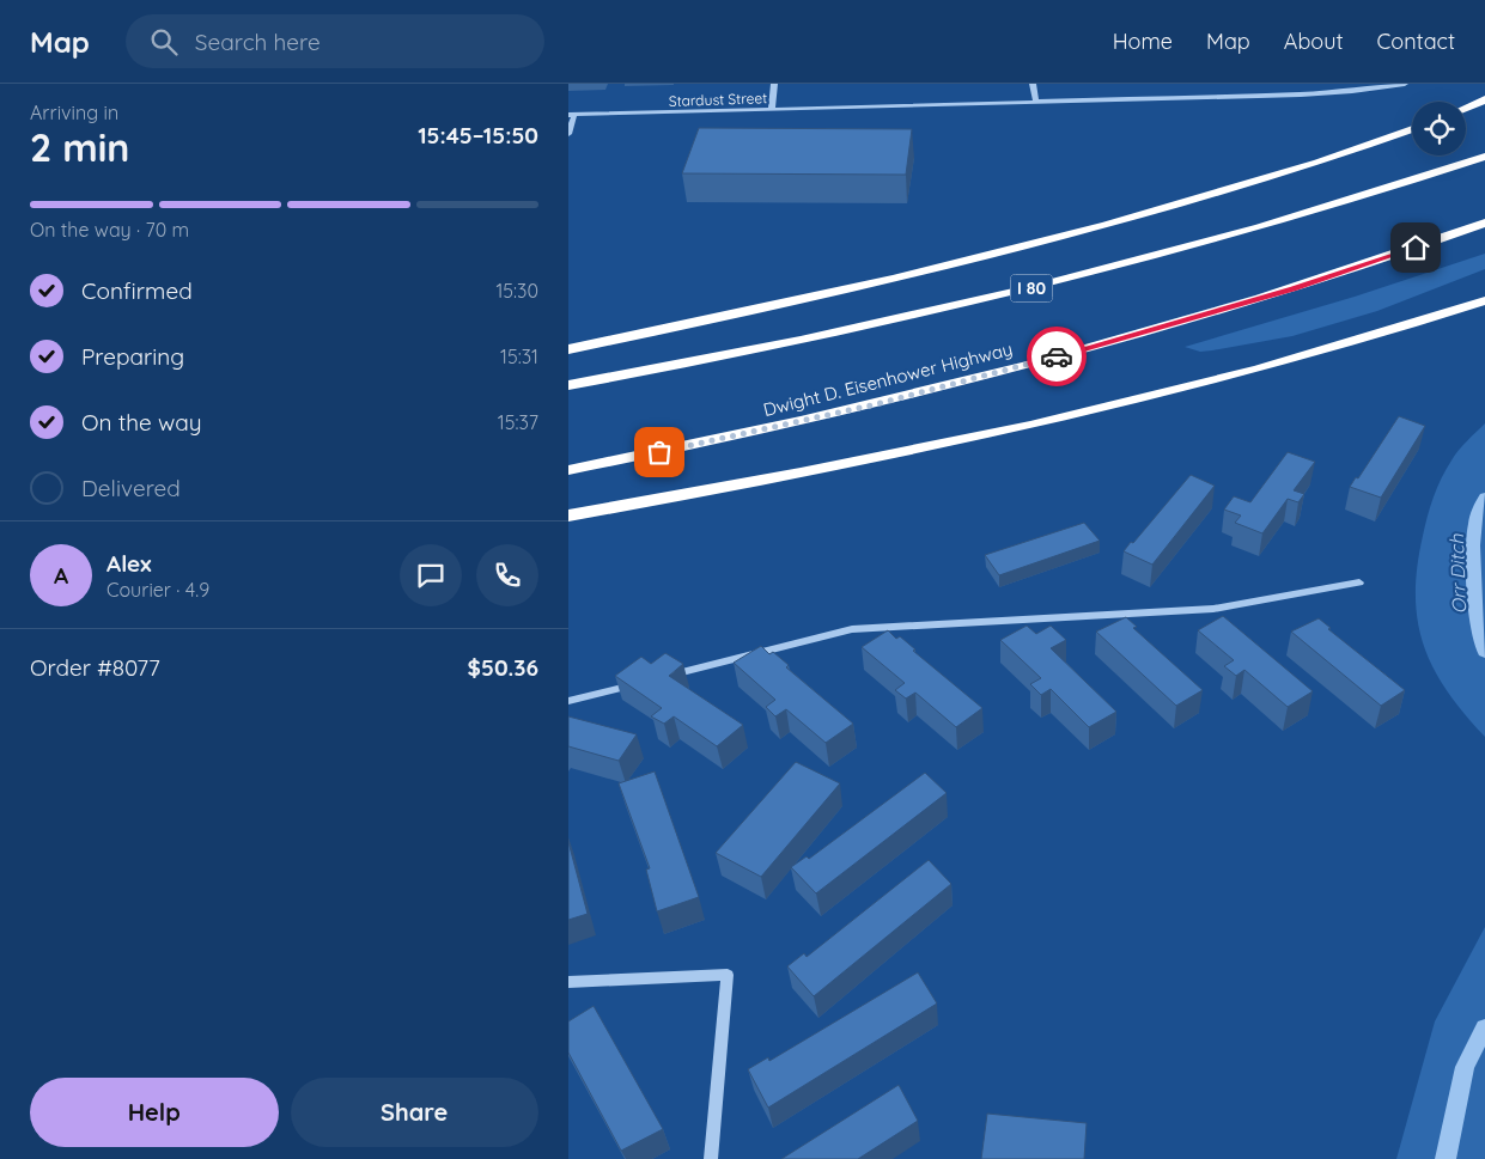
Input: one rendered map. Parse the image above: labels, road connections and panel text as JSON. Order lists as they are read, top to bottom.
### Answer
{
  "streets": {
    "highway": ["I 80", "Dwight D. Eisenhower Highway"],
    "street": ["Stardust Street"]
  },
  "water": ["Orr Ditch"],
  "page": {
    "header": "Map",
    "search": "Search here",
    "nav": [
      "Home",
      "Map",
      "About",
      "Contact"
    ],
    "heading": ["2 min", "Arriving in", "15:45–15:50"],
    "panel": [
      "Alex",
      "Courier · 4.9",
      "Order #8077",
      "$50.36"
    ],
    "bar": "On the way · 70 m",
    "list": [
      ["Confirmed", "15:30"],
      ["Preparing", "15:31"],
      ["On the way", "15:37"],
      "Delivered"
    ],
    "round": "A",
    "buttons": ["Help", "Share"]
  }
}
